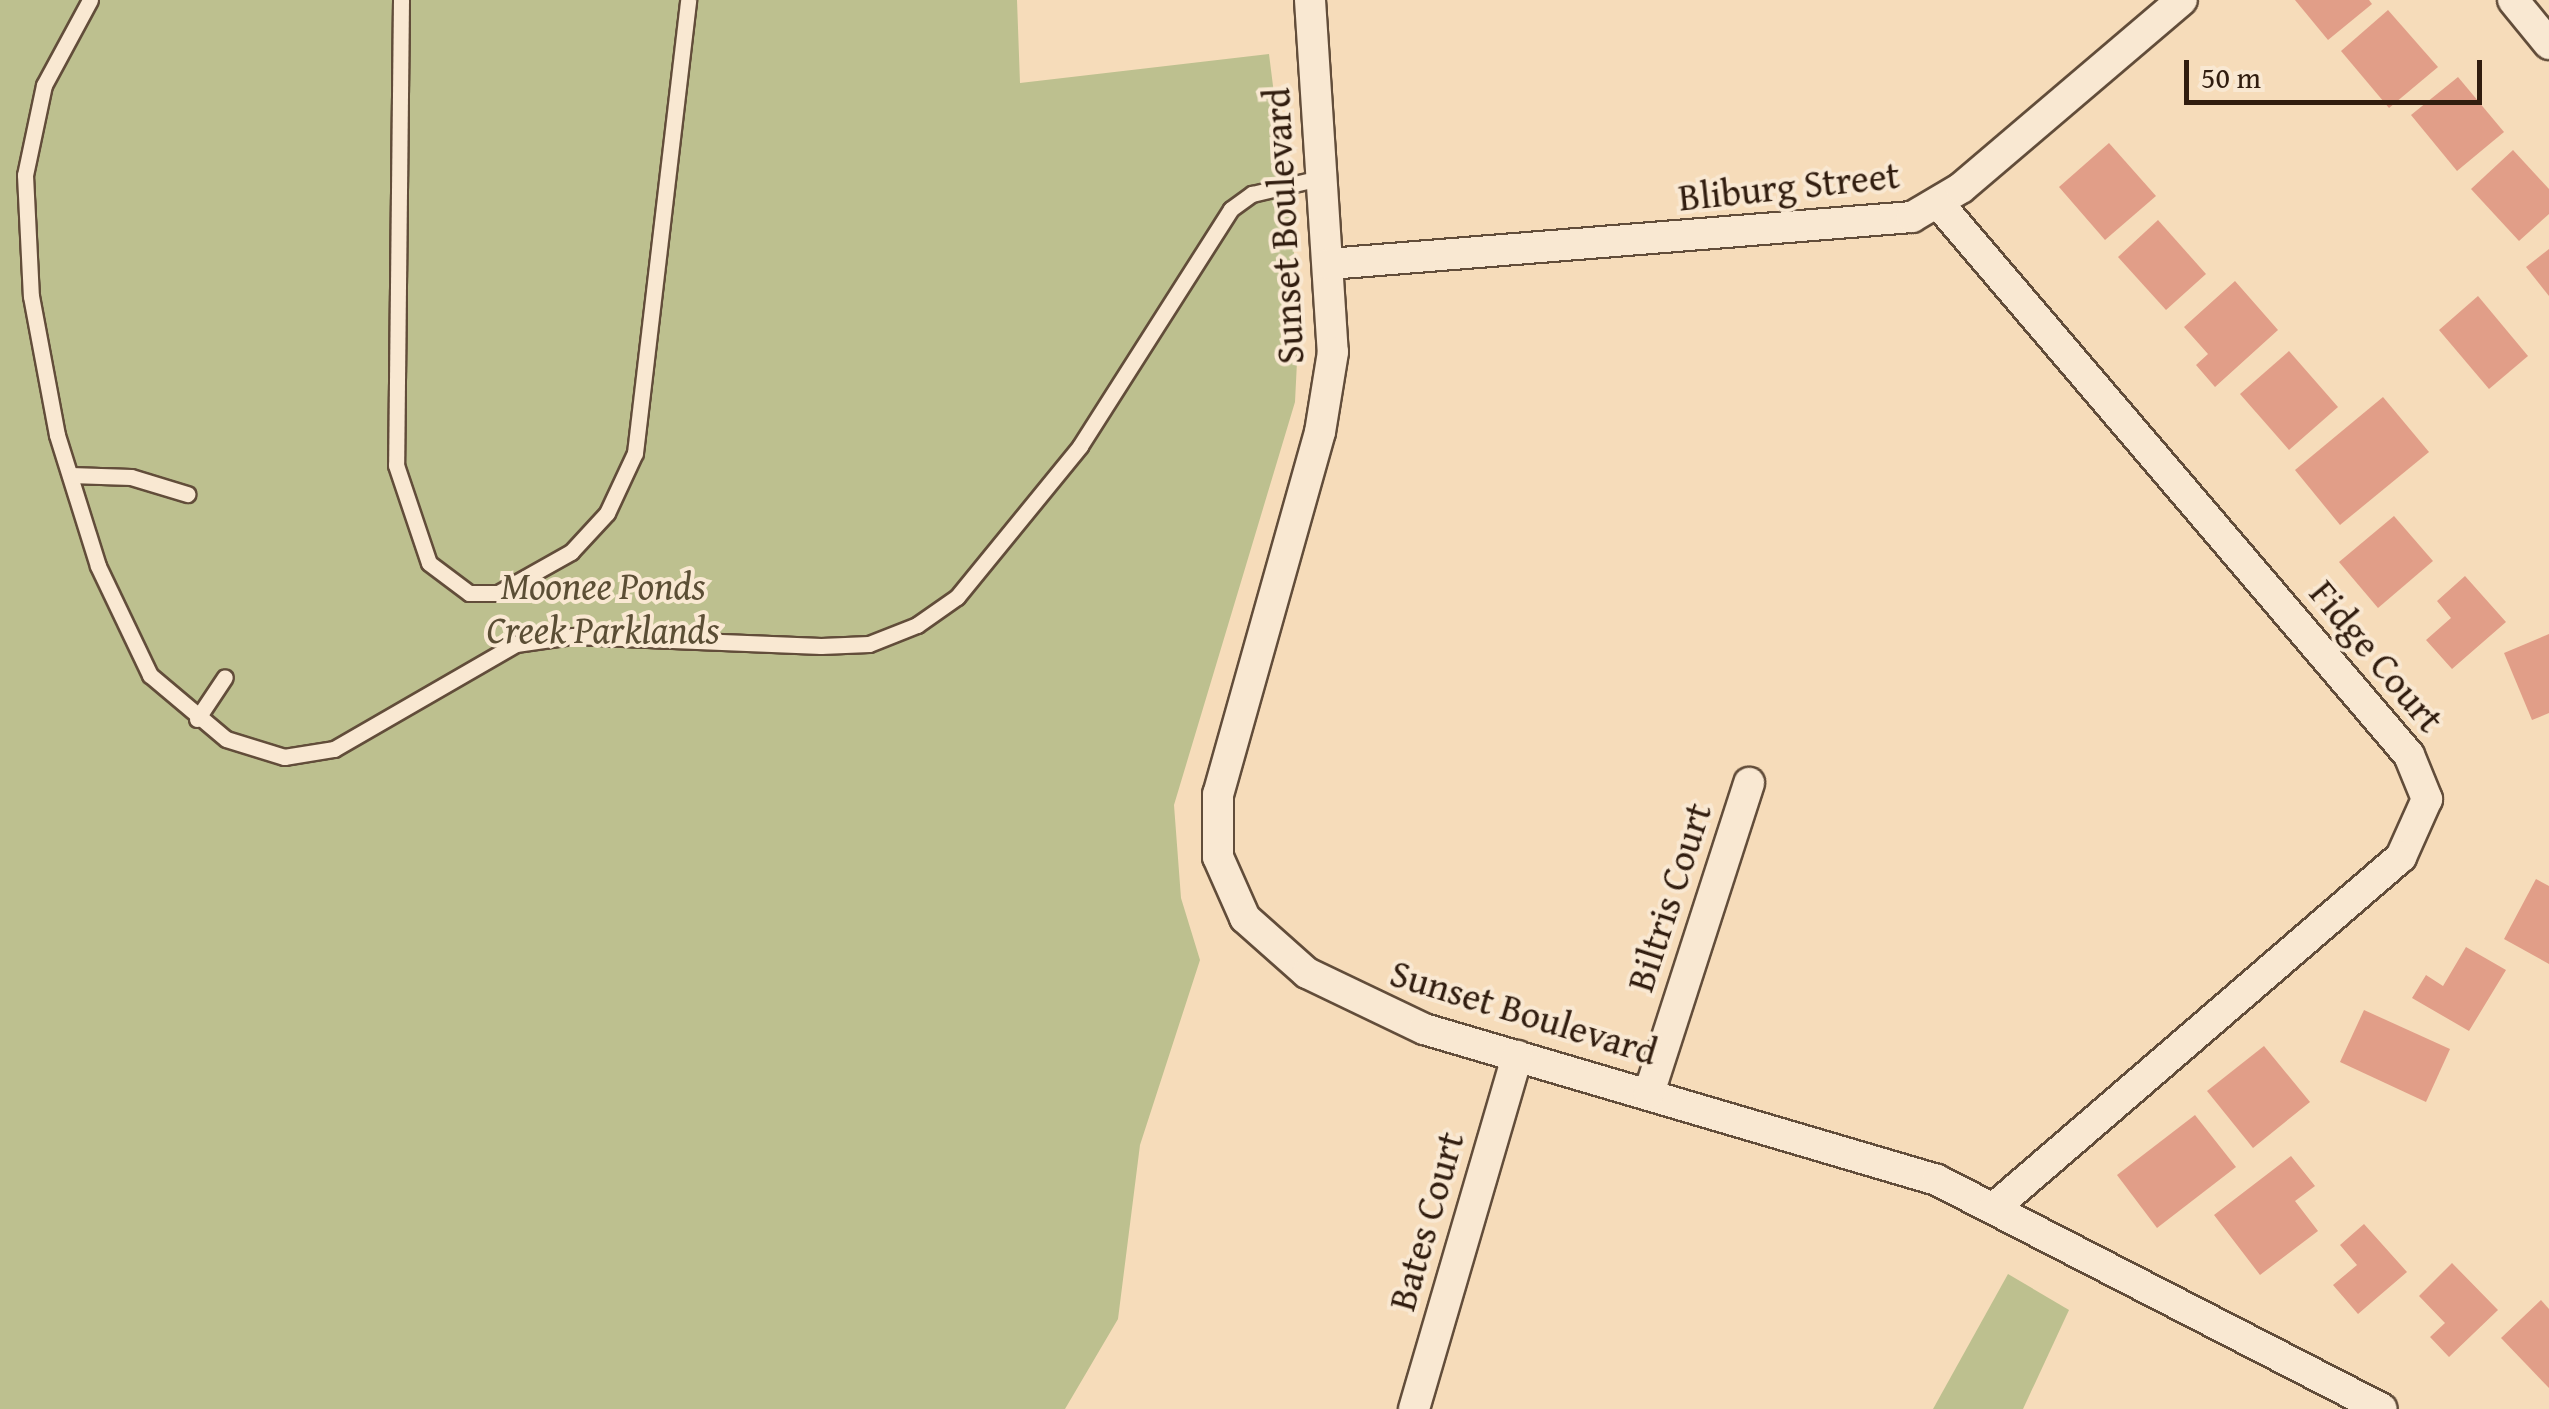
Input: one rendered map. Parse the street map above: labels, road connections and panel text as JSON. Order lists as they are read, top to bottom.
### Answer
{
  "streets": {
    "street": [
      "Bliburg Street",
      "Sunset Boulevard",
      "Fidge Court",
      "Biltris Court",
      "Bates Court"
    ]
  },
  "crossings": [
    ["Bliburg Street", "Sunset Boulevard"],
    ["Bliburg Street", "Fidge Court"],
    ["Sunset Boulevard", "Fidge Court"],
    ["Sunset Boulevard", "Biltris Court"],
    ["Sunset Boulevard", "Bates Court"]
  ],
  "parks": ["Moonee Ponds Creek Parklands"],
  "scale_bar": "50 m"
}
